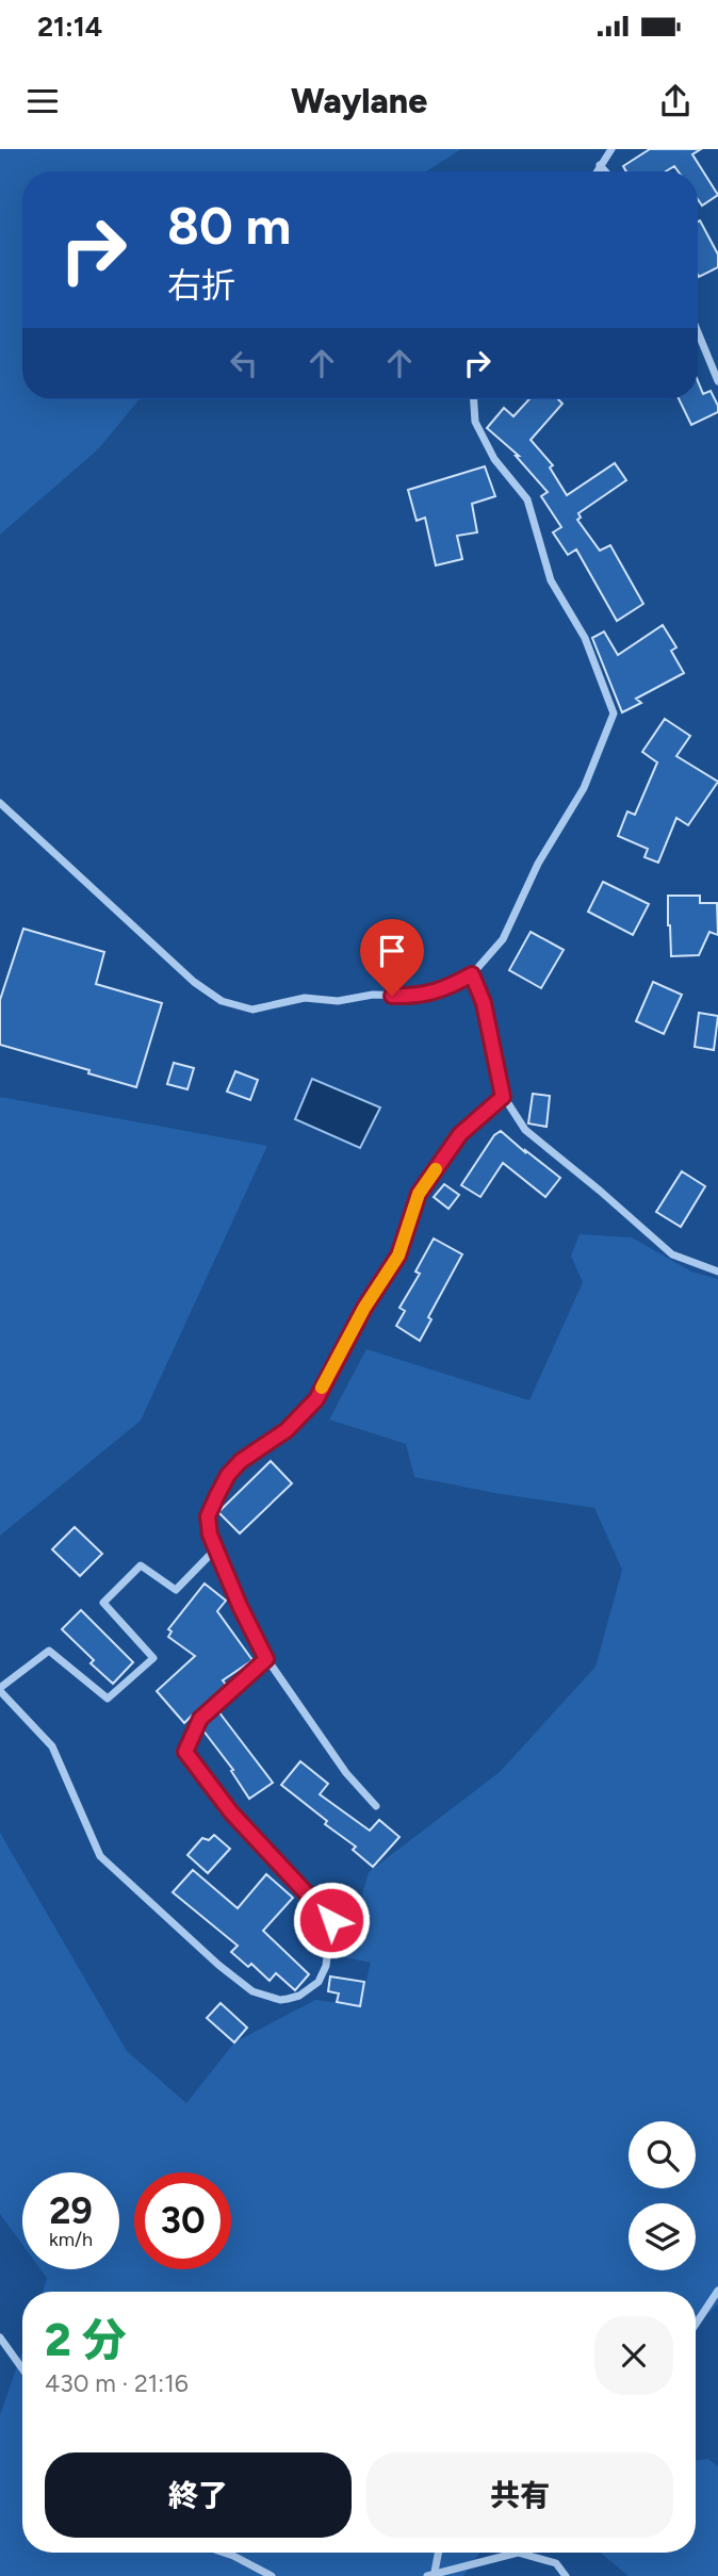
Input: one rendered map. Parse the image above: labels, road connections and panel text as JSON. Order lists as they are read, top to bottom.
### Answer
{
  "page": {
    "status": "21:14",
    "header": "Waylane",
    "turn": ["80 m", "右折"],
    "speed": "29 km/h",
    "limit": "30",
    "heading": ["2 分", "430 m · 21:16"],
    "buttons": ["終了", "共有"]
  }
}
